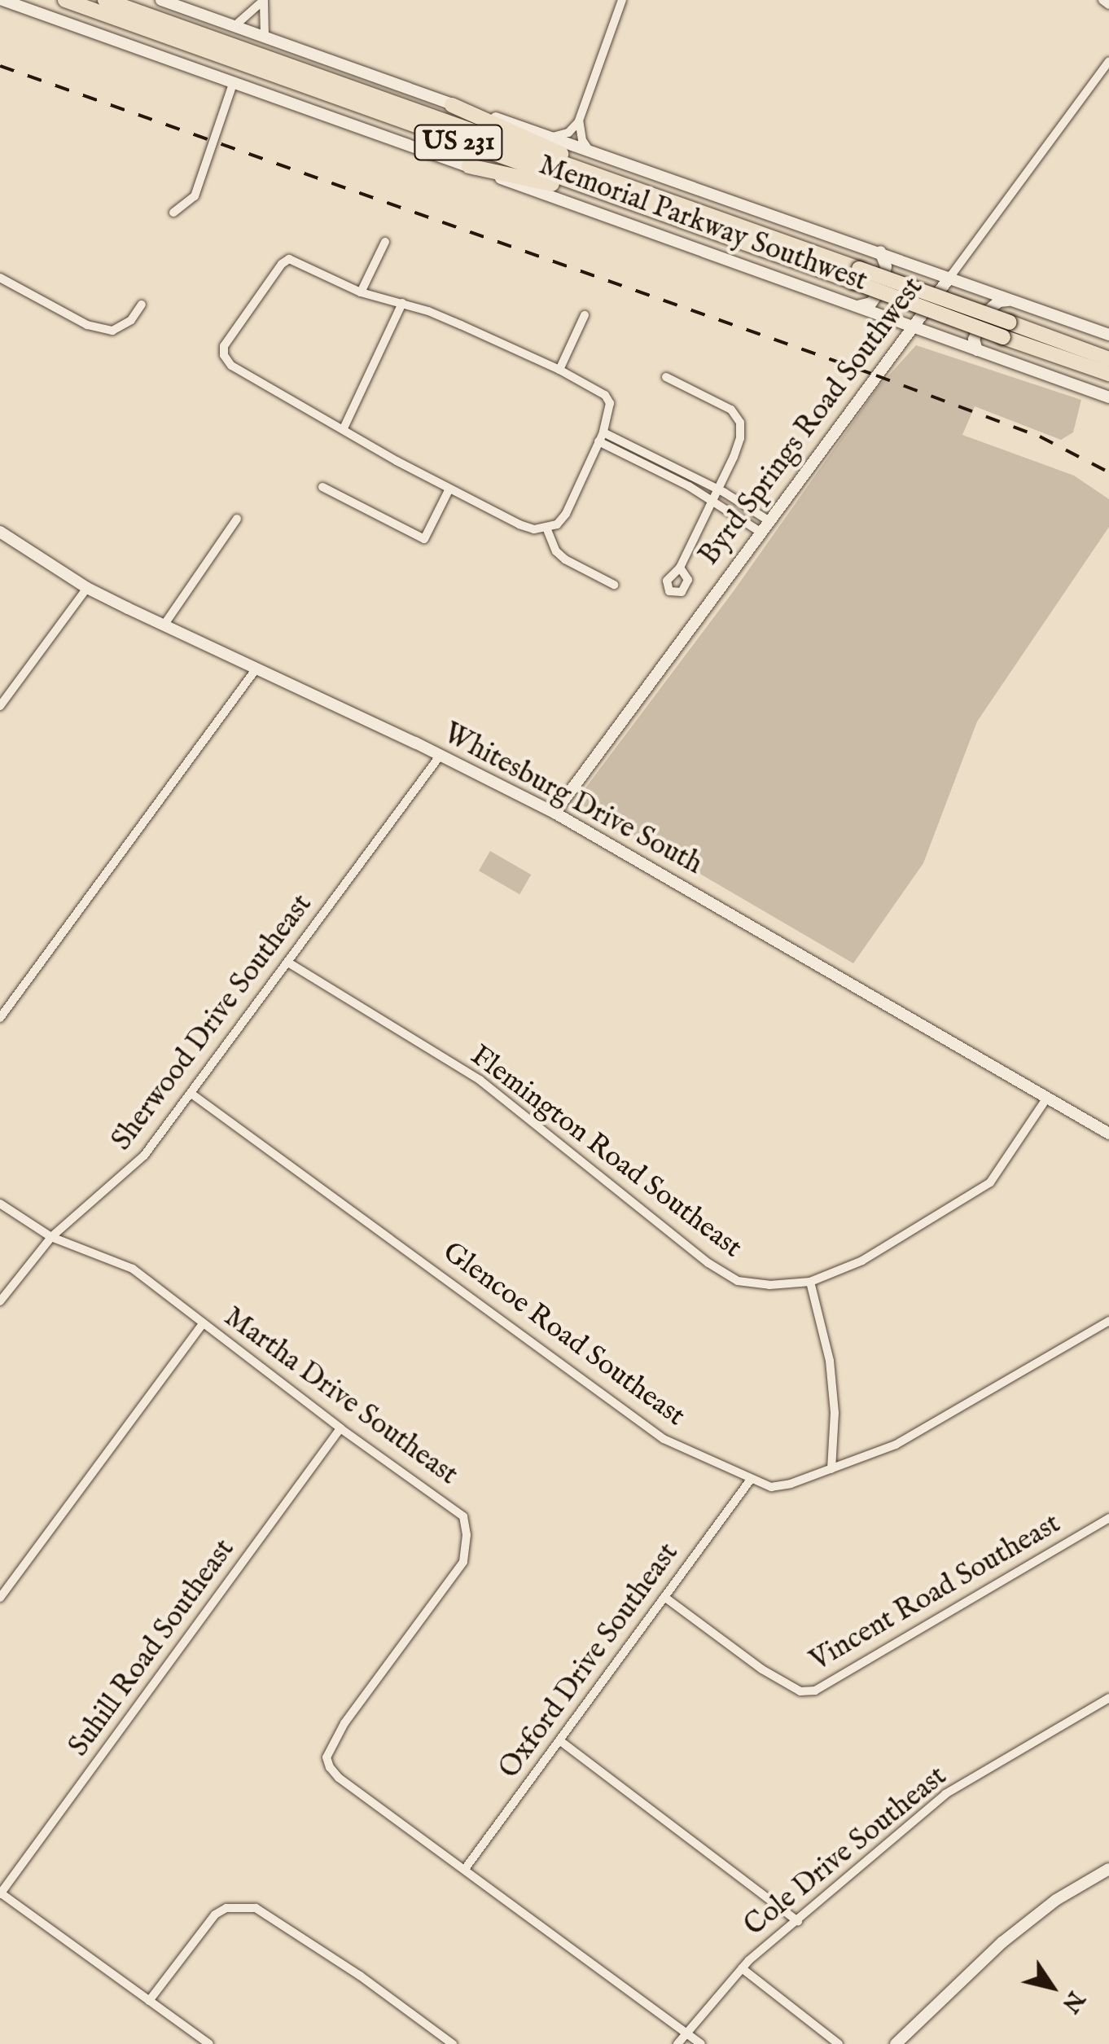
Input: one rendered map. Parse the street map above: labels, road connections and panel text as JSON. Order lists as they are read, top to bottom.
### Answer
{
  "streets": {
    "highway": ["US 231", "Memorial Parkway Southwest"],
    "main road": ["Byrd Springs Road Southwest", "Whitesburg Drive South"],
    "street": [
      "Sherwood Drive Southeast",
      "Flemington Road Southeast",
      "Glencoe Road Southeast",
      "Martha Drive Southeast",
      "Vincent Road Southeast",
      "Suhill Road Southeast",
      "Oxford Drive Southeast",
      "Cole Drive Southeast"
    ]
  },
  "crossings": [
    ["Memorial Parkway Southwest", "Byrd Springs Road Southwest"],
    ["Byrd Springs Road Southwest", "Whitesburg Drive South"],
    ["Whitesburg Drive South", "Sherwood Drive Southeast"],
    ["Whitesburg Drive South", "Flemington Road Southeast"],
    ["Sherwood Drive Southeast", "Flemington Road Southeast"],
    ["Sherwood Drive Southeast", "Glencoe Road Southeast"],
    ["Sherwood Drive Southeast", "Martha Drive Southeast"],
    ["Glencoe Road Southeast", "Oxford Drive Southeast"],
    ["Martha Drive Southeast", "Suhill Road Southeast"],
    ["Martha Drive Southeast", "Oxford Drive Southeast"],
    ["Martha Drive Southeast", "Cole Drive Southeast"],
    ["Vincent Road Southeast", "Oxford Drive Southeast"]
  ],
  "north": "bottom right"
}
